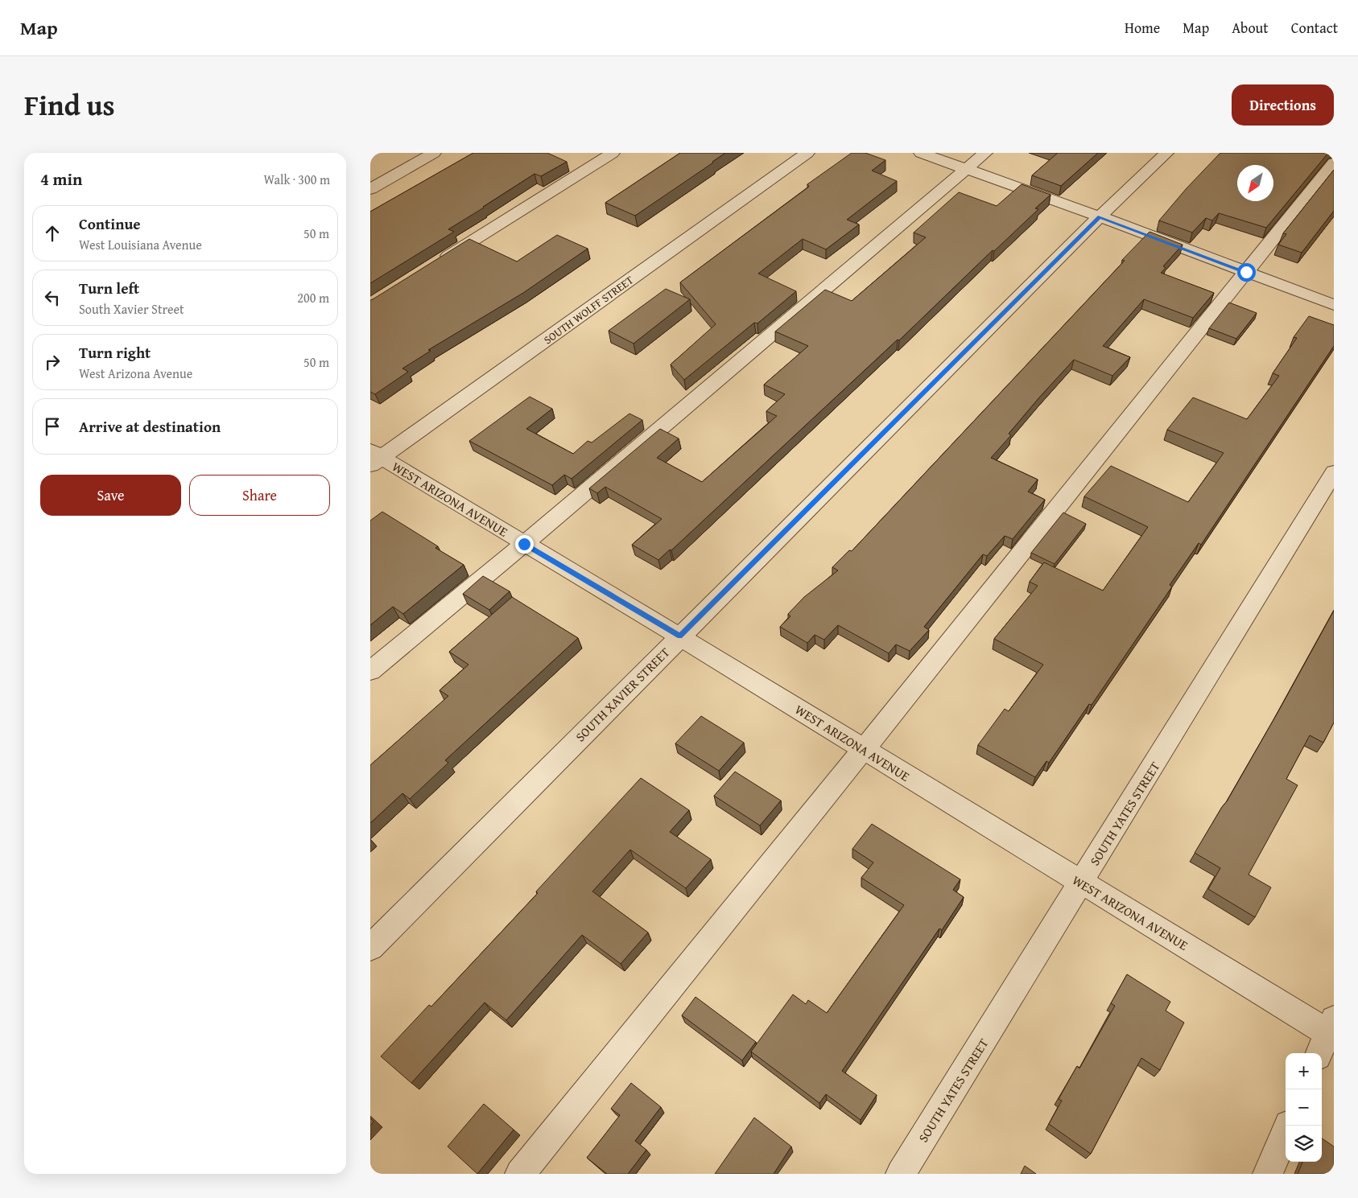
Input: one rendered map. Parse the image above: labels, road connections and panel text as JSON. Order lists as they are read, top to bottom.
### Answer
{
  "streets": {
    "street": [
      "SOUTH WOLFF STREET",
      "WEST ARIZONA AVENUE",
      "SOUTH XAVIER STREET",
      "SOUTH YATES STREET"
    ]
  },
  "crossings": [
    ["SOUTH WOLFF STREET", "WEST ARIZONA AVENUE"],
    ["WEST ARIZONA AVENUE", "SOUTH XAVIER STREET"],
    ["WEST ARIZONA AVENUE", "SOUTH YATES STREET"]
  ],
  "north": "bottom left",
  "page": {
    "header": "Map",
    "nav": [
      "Home",
      "Map",
      "About",
      "Contact"
    ],
    "title": "Find us",
    "buttons": [
      "Directions",
      ["Save", "Share"]
    ],
    "heading": ["4 min", "Walk · 300 m"],
    "list": [
      ["Continue", "West Louisiana Avenue", "50 m"],
      ["Turn left", "South Xavier Street", "200 m"],
      ["Turn right", "West Arizona Avenue", "50 m"],
      "Arrive at destination"
    ],
    "map_buttons": ["+", "−"]
  }
}
